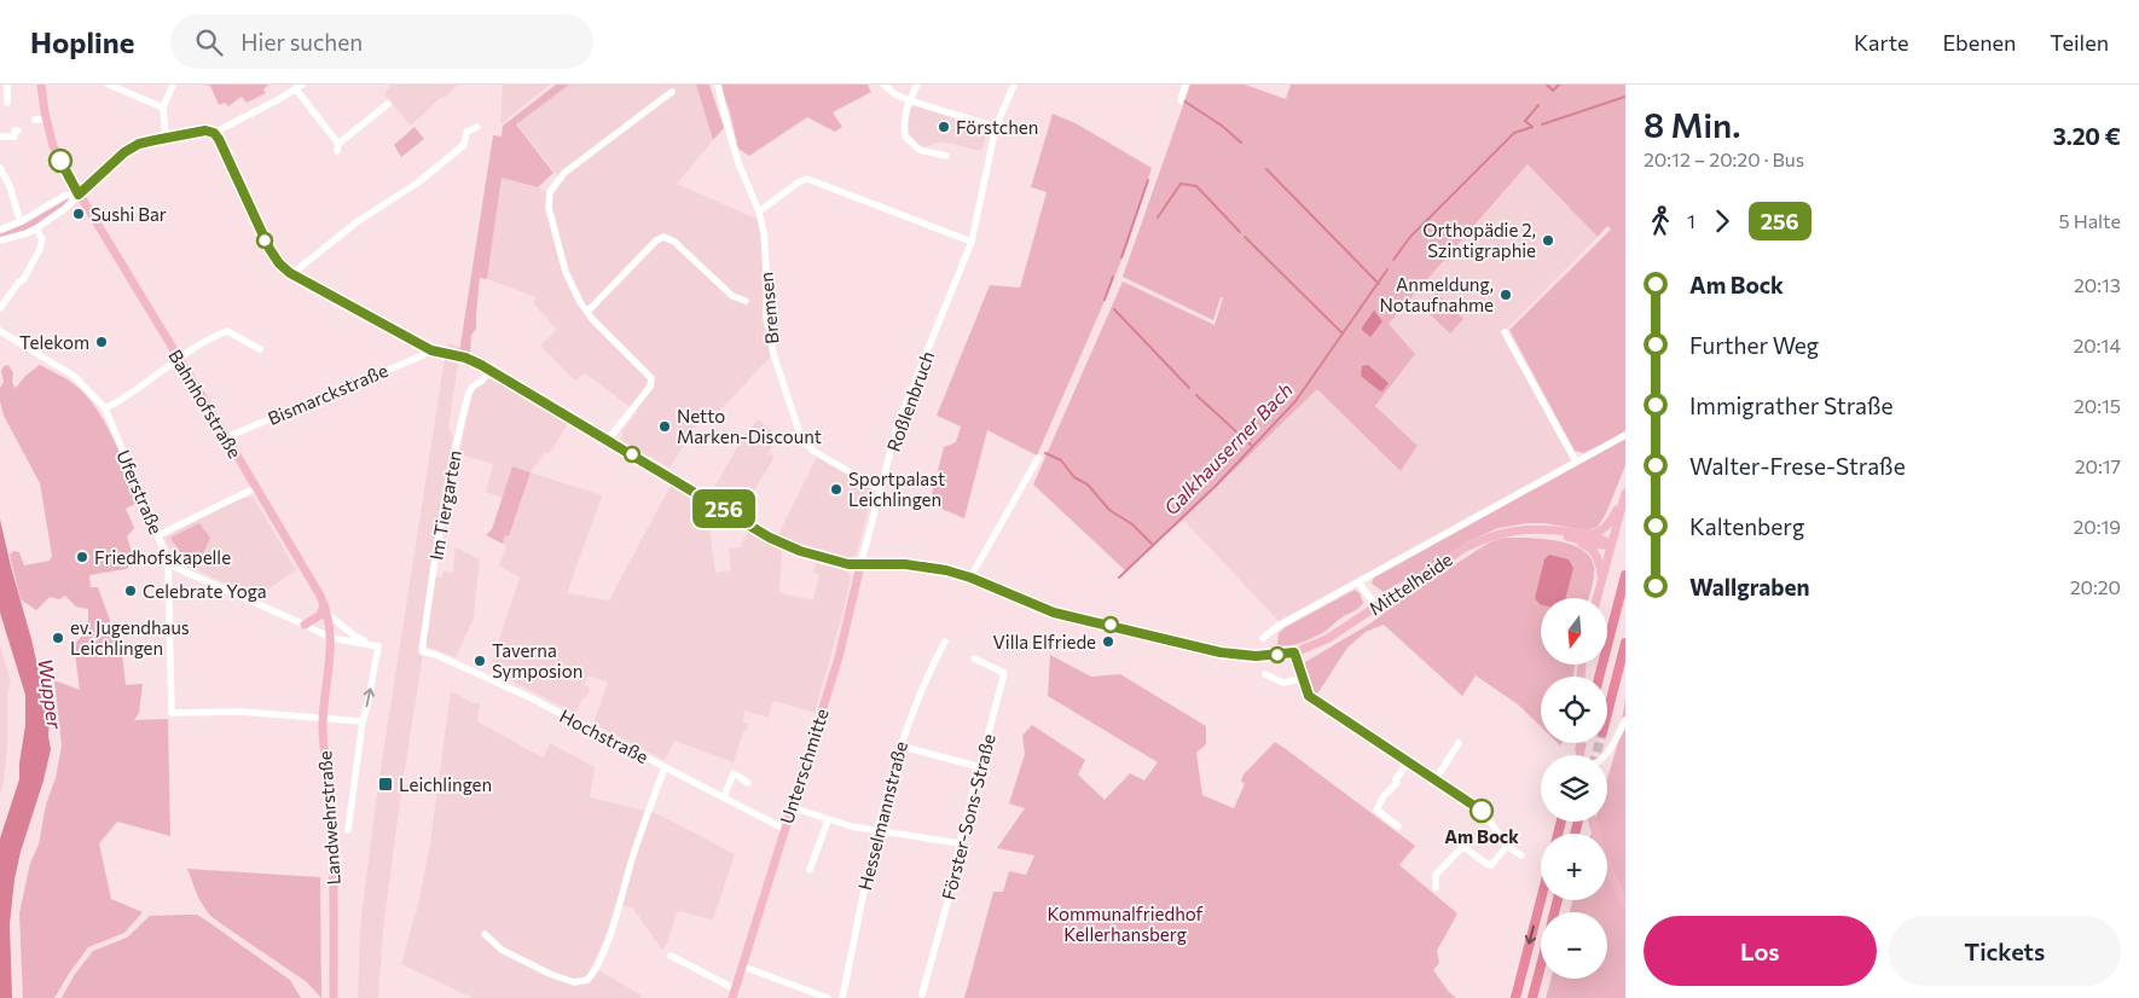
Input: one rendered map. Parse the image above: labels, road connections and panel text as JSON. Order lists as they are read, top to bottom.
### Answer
{
  "streets": {
    "main road": [
      "Bahnhofstraße",
      "Mittelheide",
      "Unterschmitte",
      "Landwehrstraße"
    ],
    "street": [
      "Bremsen",
      "Bismarckstraße",
      "Roßlenbruch",
      "Uferstraße",
      "Im Tiergarten",
      "Hochstraße",
      "Hesselmannstraße",
      "Förster-Sons-Straße"
    ]
  },
  "crossings": [
    ["Bremsen", "Roßlenbruch"],
    ["Bismarckstraße", "Bahnhofstraße"],
    ["Roßlenbruch", "Mittelheide"],
    ["Roßlenbruch", "Unterschmitte"],
    ["Bahnhofstraße", "Landwehrstraße"],
    ["Uferstraße", "Landwehrstraße"],
    ["Im Tiergarten", "Hochstraße"],
    ["Mittelheide", "Unterschmitte"],
    ["Hochstraße", "Unterschmitte"]
  ],
  "water": ["Galkhauserner Bach", "Wupper"],
  "parks": ["Kommunalfriedhof Kellerhansberg"],
  "places": {
    "other": [
      "Förstchen",
      "Sushi Bar",
      "Orthopädie 2, Szintigraphie",
      "Anmeldung, Notaufnahme",
      "Telekom",
      "Netto Marken-Discount",
      "Sportpalast Leichlingen",
      "Friedhofskapelle",
      "Celebrate Yoga",
      "ev. Jugendhaus Leichlingen",
      "Villa Elfriede",
      "Taverna Symposion",
      "Am Bock"
    ],
    "transit": ["Leichlingen"]
  },
  "lines": ["bus line 256"],
  "north": "bottom",
  "page": {
    "header": "Hopline",
    "search": "Hier suchen",
    "nav": ["Karte", "Ebenen", "Teilen"],
    "on_map": "256",
    "heading": ["8 Min.", "20:12 – 20:20 · Bus", "3.20 €"],
    "legs": ["1", "256", "5 Halte"],
    "list": [
      {
        "name": "Am Bock",
        "value": "20:13"
      },
      {
        "name": "Further Weg",
        "value": "20:14"
      },
      {
        "name": "Immigrather Straße",
        "value": "20:15"
      },
      {
        "name": "Walter-Frese-Straße",
        "value": "20:17"
      },
      {
        "name": "Kaltenberg",
        "value": "20:19"
      },
      {
        "name": "Wallgraben",
        "value": "20:20"
      }
    ],
    "map_buttons": ["+", "−"],
    "buttons": ["Los", "Tickets"]
  }
}
